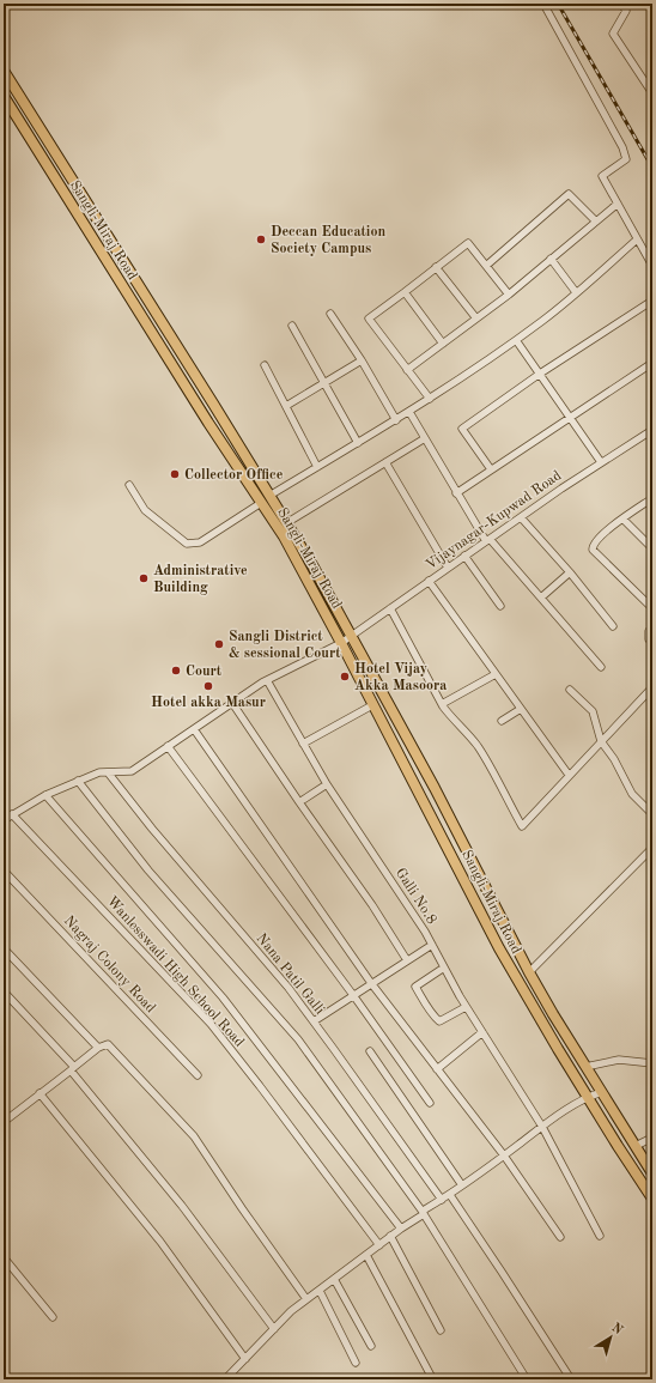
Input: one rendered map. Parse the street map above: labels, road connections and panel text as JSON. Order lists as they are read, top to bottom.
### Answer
{
  "streets": {
    "highway": ["Sangli-Miraj Road"],
    "street": [
      "Vijaynagar-Kupwad Road",
      "Galli No.8",
      "Nagraj Colony Road",
      "Wanlesswadi High School Road",
      "Nana Patil Galli"
    ]
  },
  "crossings": [
    ["Sangli-Miraj Road", "Vijaynagar-Kupwad Road"],
    ["Vijaynagar-Kupwad Road", "Galli No.8"],
    ["Vijaynagar-Kupwad Road", "Wanlesswadi High School Road"],
    ["Vijaynagar-Kupwad Road", "Nana Patil Galli"]
  ],
  "places": [
    "Deccan Education Society Campus",
    "Collector Office",
    "Administrative Building",
    "Sangli District & sessional Court",
    "Court",
    "Hotel Vijay Akka Masoora",
    "Hotel akka Masur"
  ],
  "north": "top right"
}
